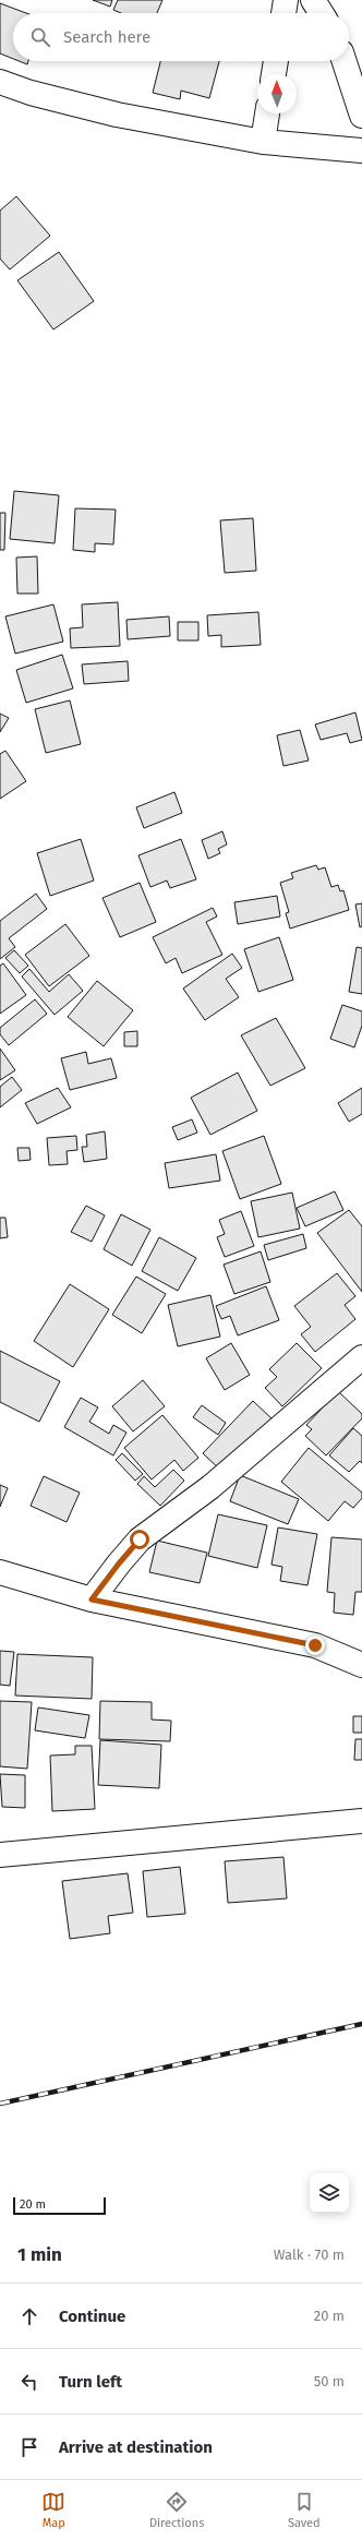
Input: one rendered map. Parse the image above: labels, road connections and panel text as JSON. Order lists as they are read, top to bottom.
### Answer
{
  "scale_bar": "20 m",
  "north": "top",
  "page": {
    "search": "Search here",
    "scale": "20 m",
    "heading": ["1 min", "Walk · 70 m"],
    "list": [
      ["Continue", "20 m"],
      ["Turn left", "50 m"],
      "Arrive at destination"
    ],
    "nav": ["Map", "Directions", "Saved"]
  }
}
